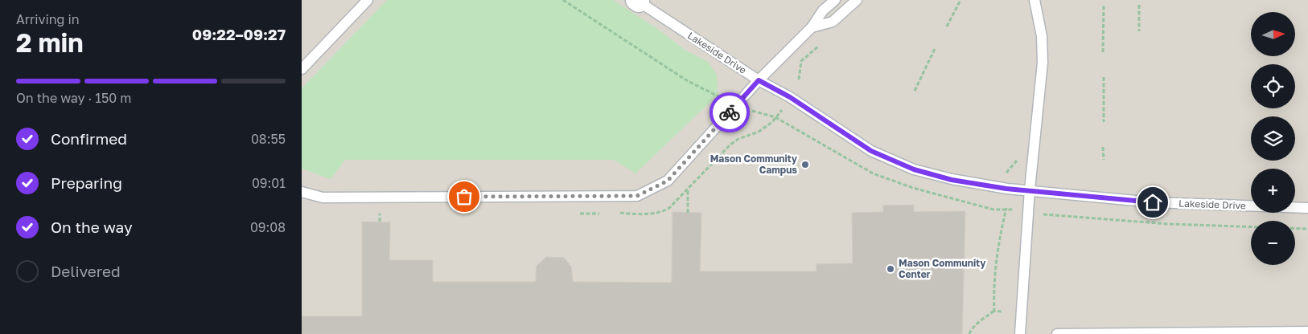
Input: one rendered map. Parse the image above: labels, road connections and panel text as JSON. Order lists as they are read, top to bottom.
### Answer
{
  "streets": {
    "lane": ["Lakeside Drive"]
  },
  "places": ["Mason Community Campus", "Mason Community Center"],
  "north": "right",
  "page": {
    "heading": ["2 min", "Arriving in", "09:22–09:27"],
    "map_buttons": ["+", "−"],
    "bar": "On the way · 150 m",
    "list": [
      ["Confirmed", "08:55"],
      ["Preparing", "09:01"],
      ["On the way", "09:08"],
      "Delivered"
    ]
  }
}
